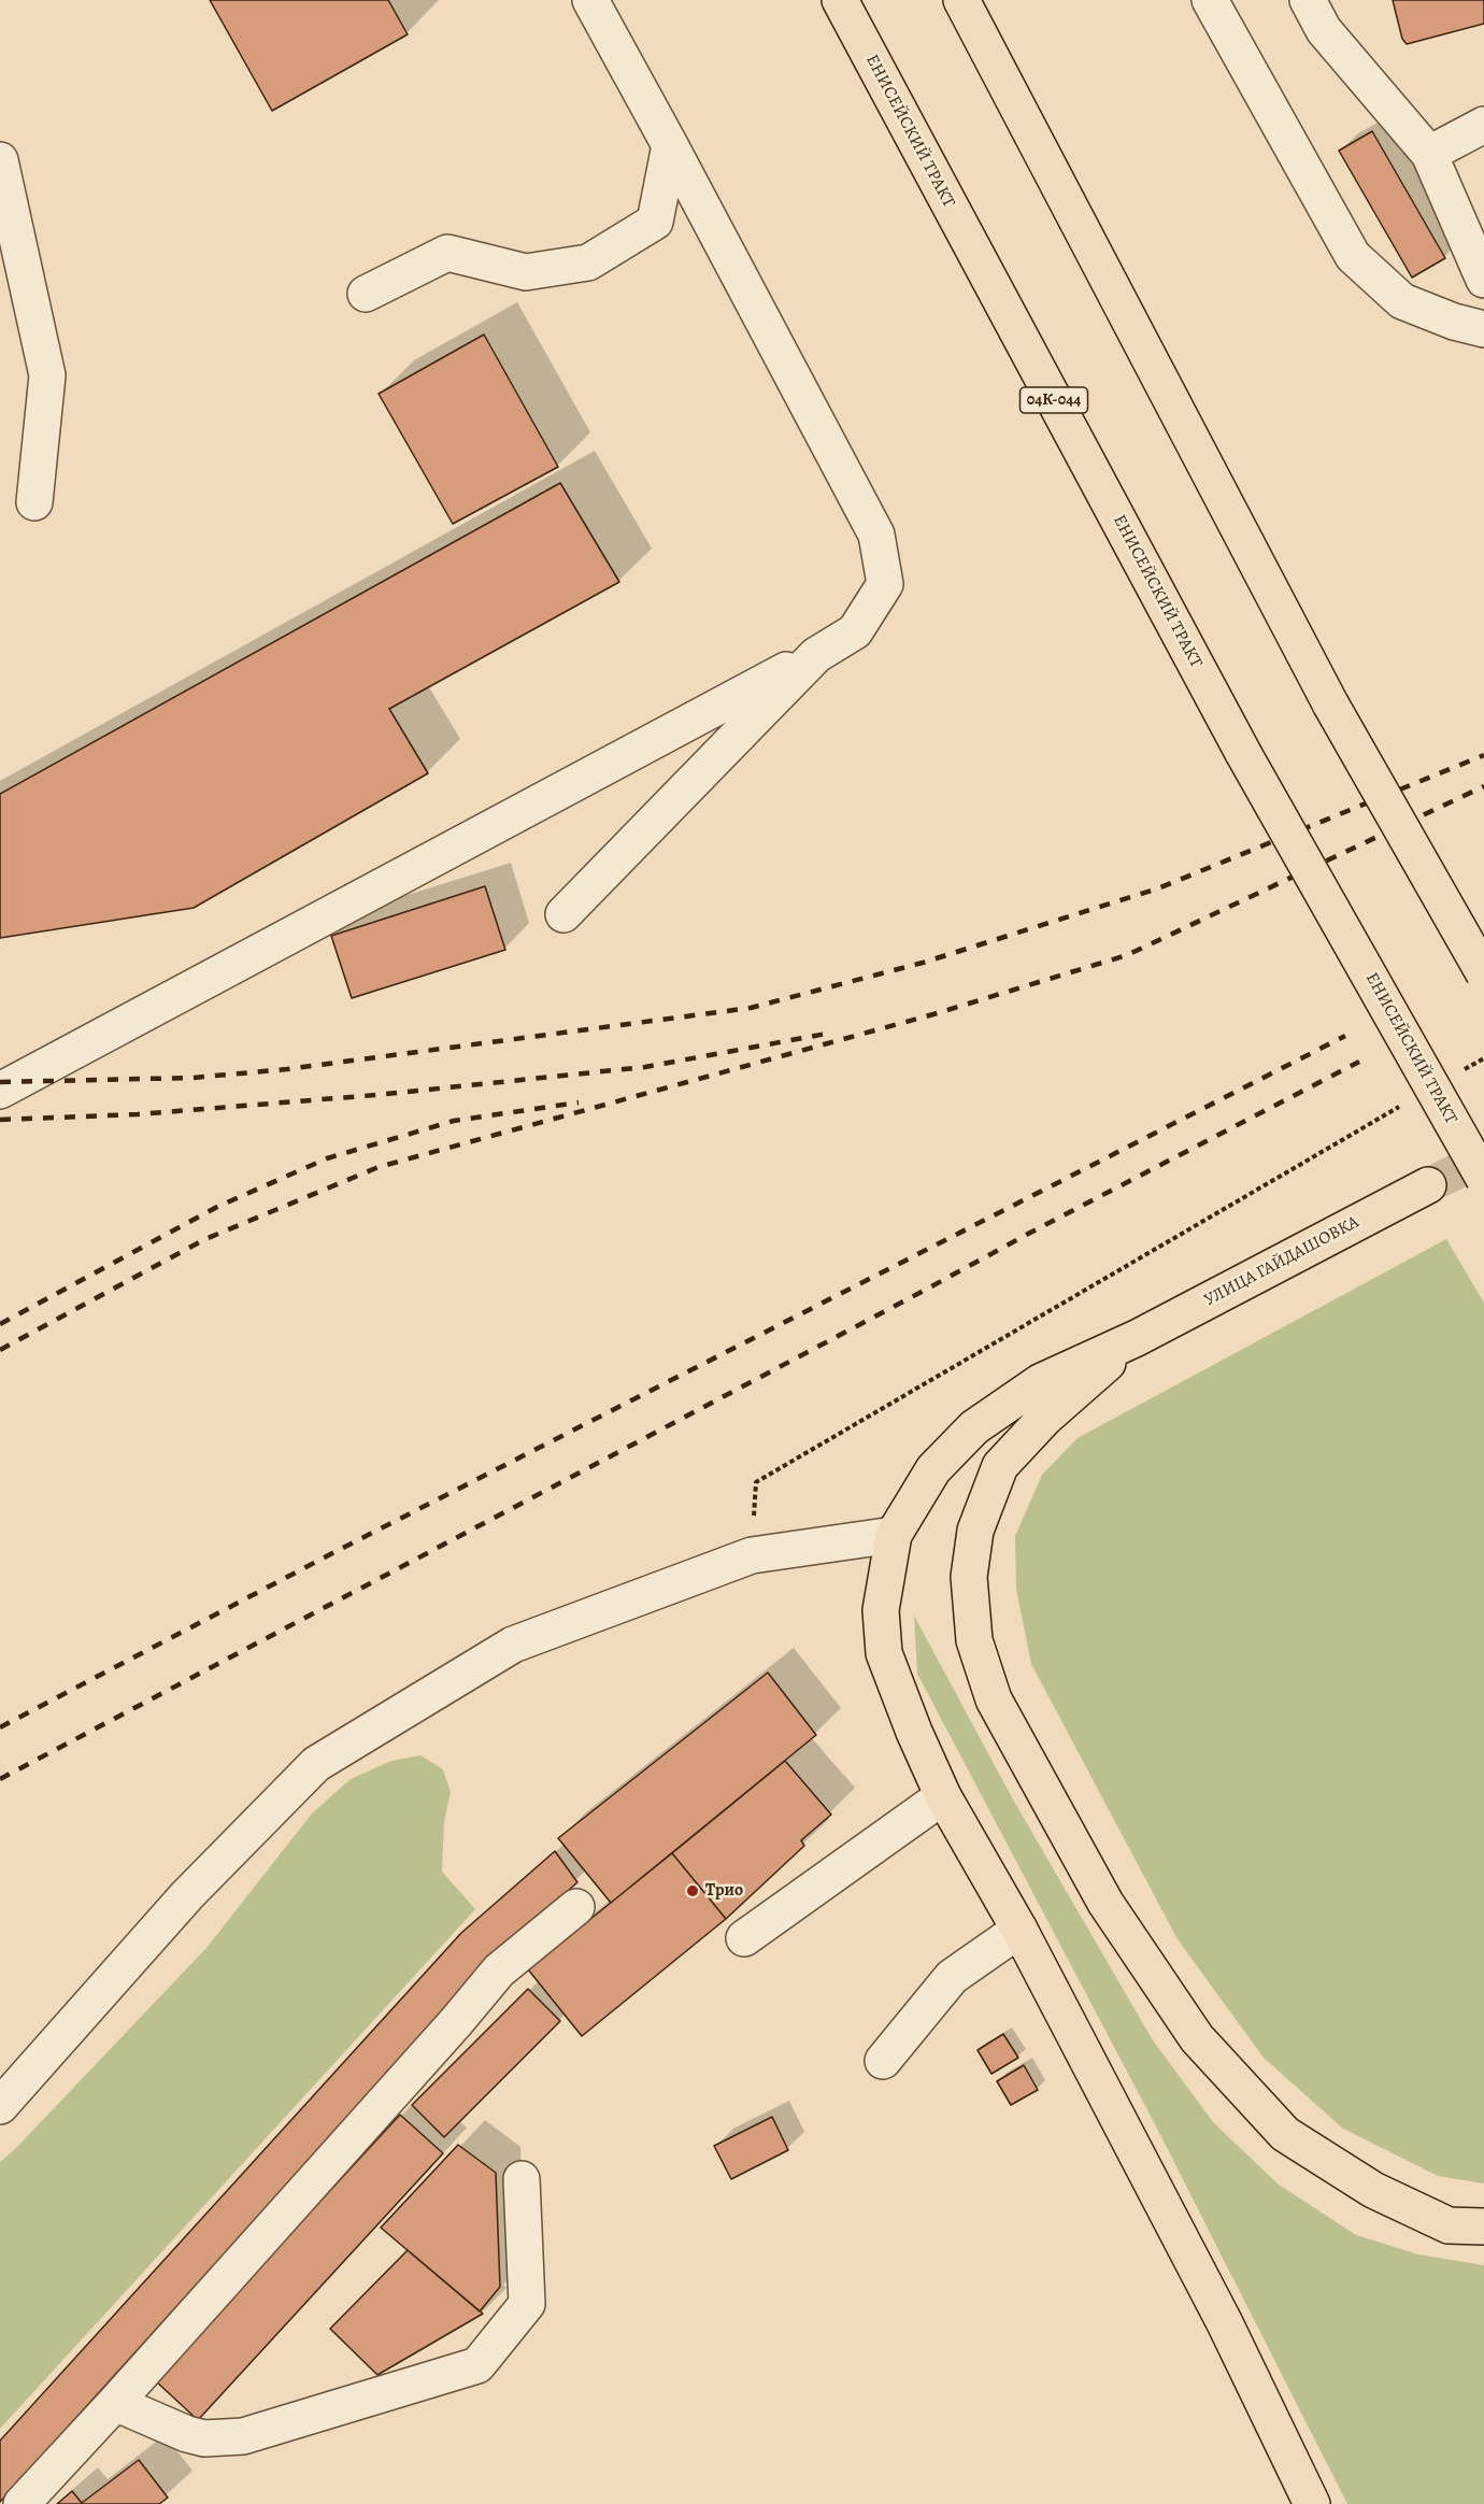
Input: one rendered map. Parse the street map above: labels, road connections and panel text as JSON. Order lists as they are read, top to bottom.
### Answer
{
  "streets": {
    "main road": ["ЕНИСЕЙСКИЙ ТРАКТ", "04К-044", "УЛИЦА ГАЙДАШОВКА"]
  },
  "places": ["Трио"]
}
